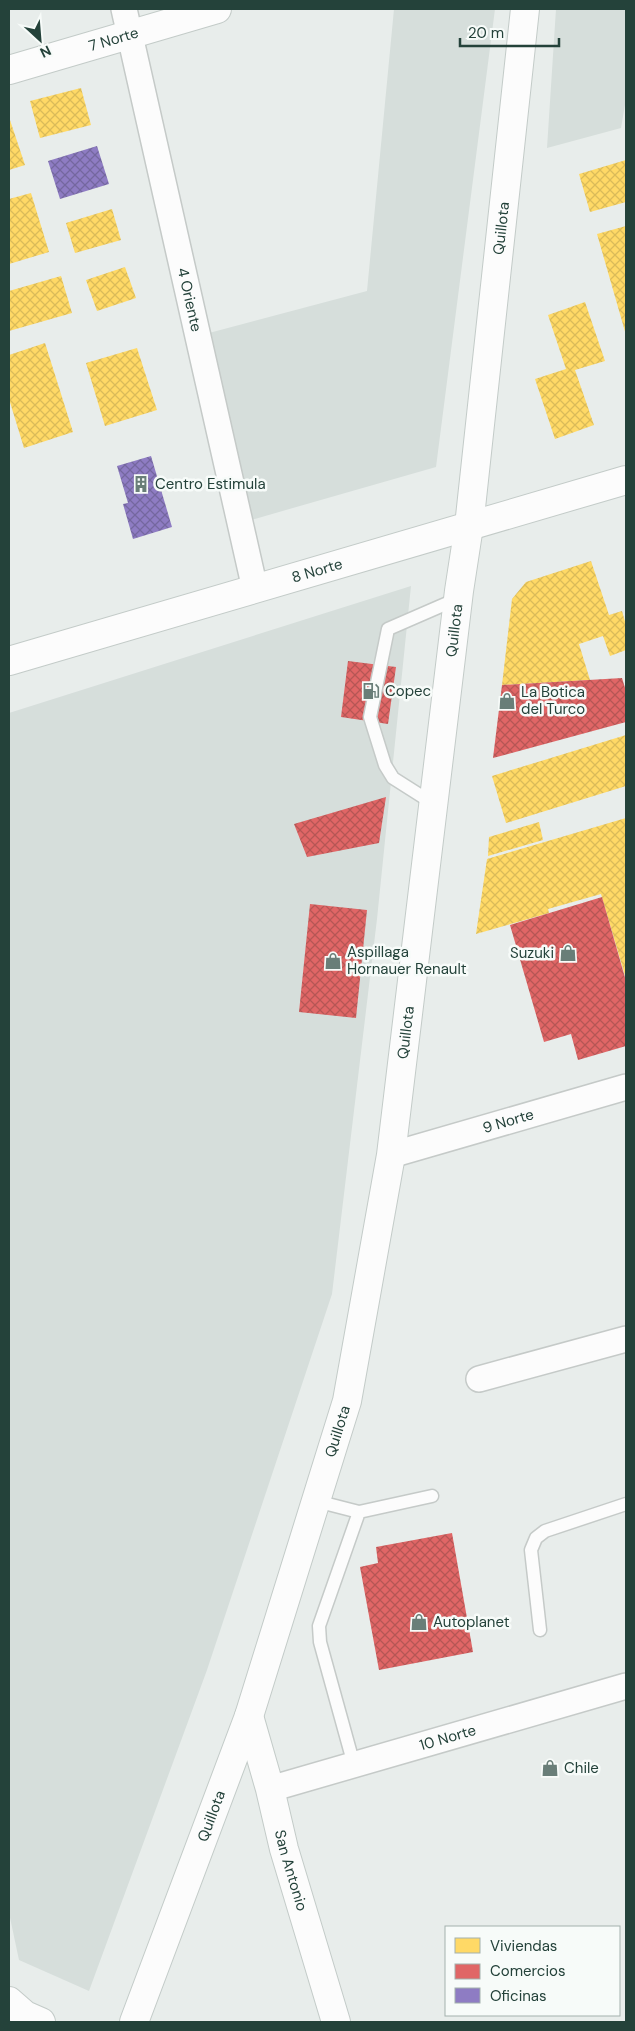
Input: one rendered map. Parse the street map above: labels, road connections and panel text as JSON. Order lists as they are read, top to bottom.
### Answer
{
  "streets": {
    "main road": [
      "7 Norte",
      "Quillota",
      "8 Norte",
      "San Antonio"
    ],
    "street": ["4 Oriente", "9 Norte", "10 Norte"]
  },
  "crossings": [
    ["7 Norte", "4 Oriente"],
    ["Quillota", "8 Norte"],
    ["Quillota", "9 Norte"],
    ["Quillota", "San Antonio"],
    ["4 Oriente", "8 Norte"],
    ["10 Norte", "San Antonio"]
  ],
  "places": {
    "building": ["Centro Estimula"],
    "fuel station": ["Copec"],
    "shop": [
      "La Botica del Turco",
      "Suzuki",
      "Aspillaga Hornauer Renault",
      "Autoplanet",
      "Chile"
    ]
  },
  "legend": ["Viviendas", "Comercios", "Oficinas"],
  "scale_bar": "20 m",
  "north": "bottom right"
}
